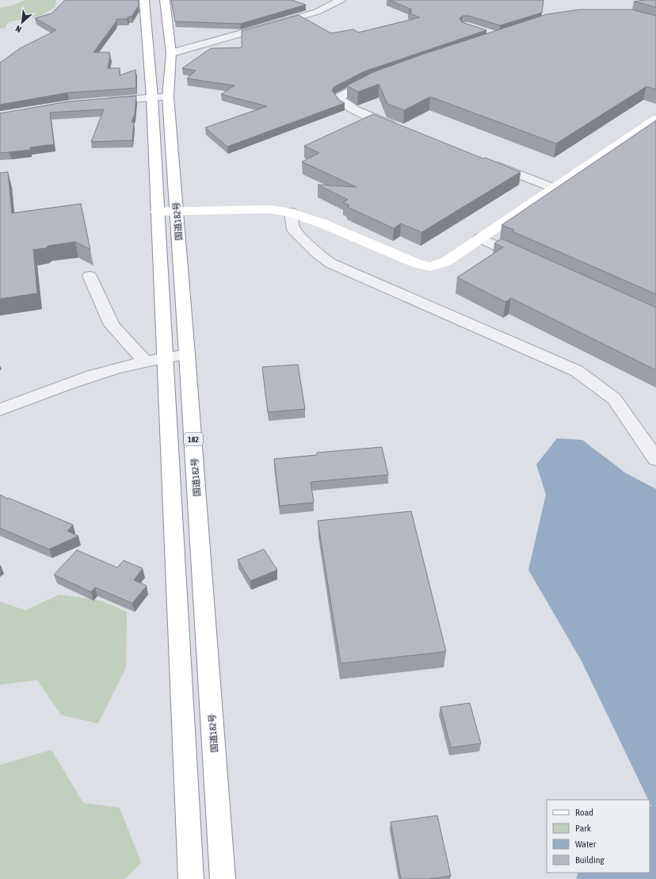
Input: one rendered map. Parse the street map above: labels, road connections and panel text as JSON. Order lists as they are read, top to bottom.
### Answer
{
  "streets": {
    "main road": ["国道182号", "182"]
  },
  "legend": [
    "Road",
    "Park",
    "Water",
    "Building"
  ],
  "north": "bottom left"
}
